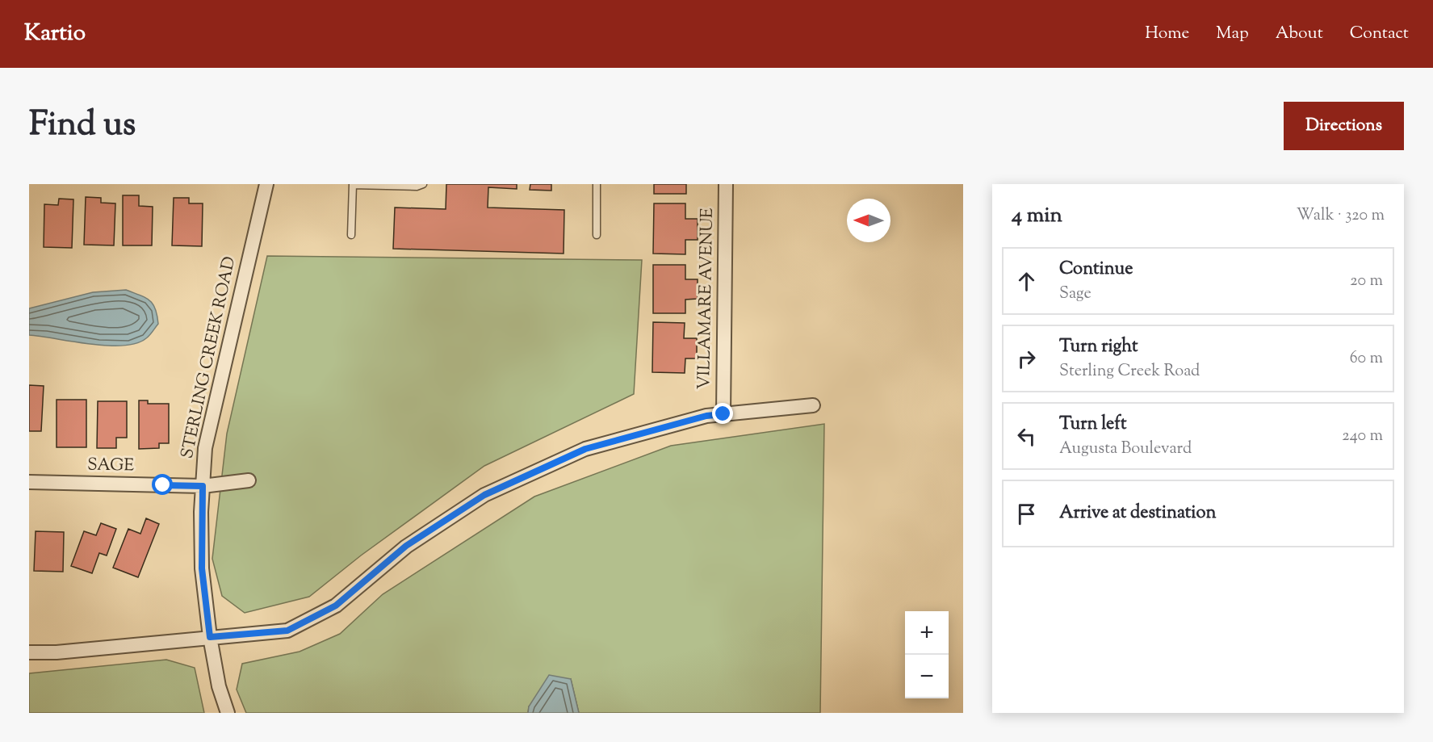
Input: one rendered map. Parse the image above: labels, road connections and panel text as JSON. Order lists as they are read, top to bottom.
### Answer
{
  "streets": {
    "street": ["VILLAMARE AVENUE", "STERLING CREEK ROAD", "SAGE"]
  },
  "crossings": [
    ["STERLING CREEK ROAD", "SAGE"]
  ],
  "north": "left",
  "page": {
    "header": "Kartio",
    "nav": [
      "Home",
      "Map",
      "About",
      "Contact"
    ],
    "title": "Find us",
    "buttons": "Directions",
    "heading": ["4 min", "Walk · 320 m"],
    "list": [
      ["Continue", "Sage", "20 m"],
      ["Turn right", "Sterling Creek Road", "60 m"],
      ["Turn left", "Augusta Boulevard", "240 m"],
      "Arrive at destination"
    ],
    "map_buttons": ["+", "−"]
  }
}
